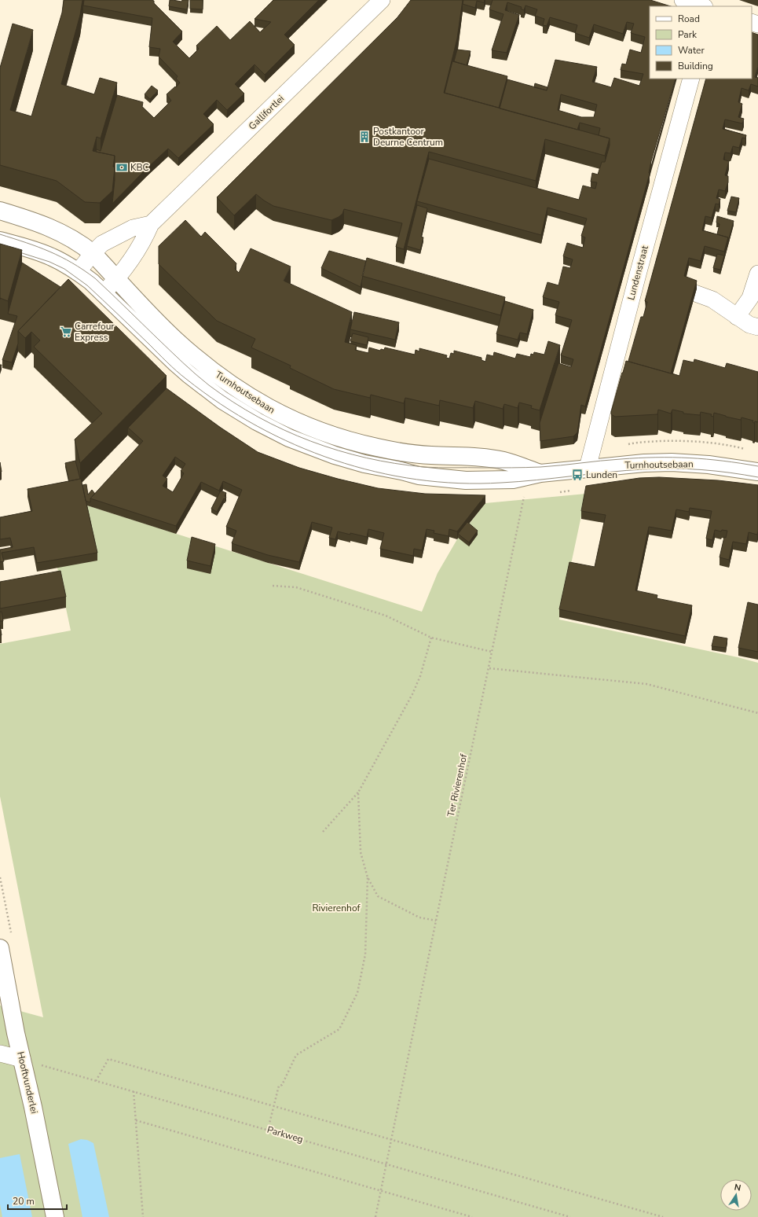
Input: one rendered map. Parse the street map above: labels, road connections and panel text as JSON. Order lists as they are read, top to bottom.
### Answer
{
  "streets": {
    "main road": ["Turnhoutsebaan", "Hooftvunderlei"],
    "street": ["Gallifortlei", "Lundenstraat"],
    "path": ["Ter Rivierenhof", "Parkweg"]
  },
  "crossings": [
    ["Gallifortlei", "Turnhoutsebaan"],
    ["Lundenstraat", "Turnhoutsebaan"],
    ["Ter Rivierenhof", "Parkweg"],
    ["Hooftvunderlei", "Parkweg"]
  ],
  "parks": ["Rivierenhof"],
  "places": {
    "building": ["Postkantoor Deurne Centrum"],
    "bank": ["KBC"],
    "supermarket": ["Carrefour Express"],
    "bus stop": ["Lunden"]
  },
  "legend": [
    "Road",
    "Park",
    "Water",
    "Building"
  ],
  "scale_bar": "20 m",
  "north": "top"
}
